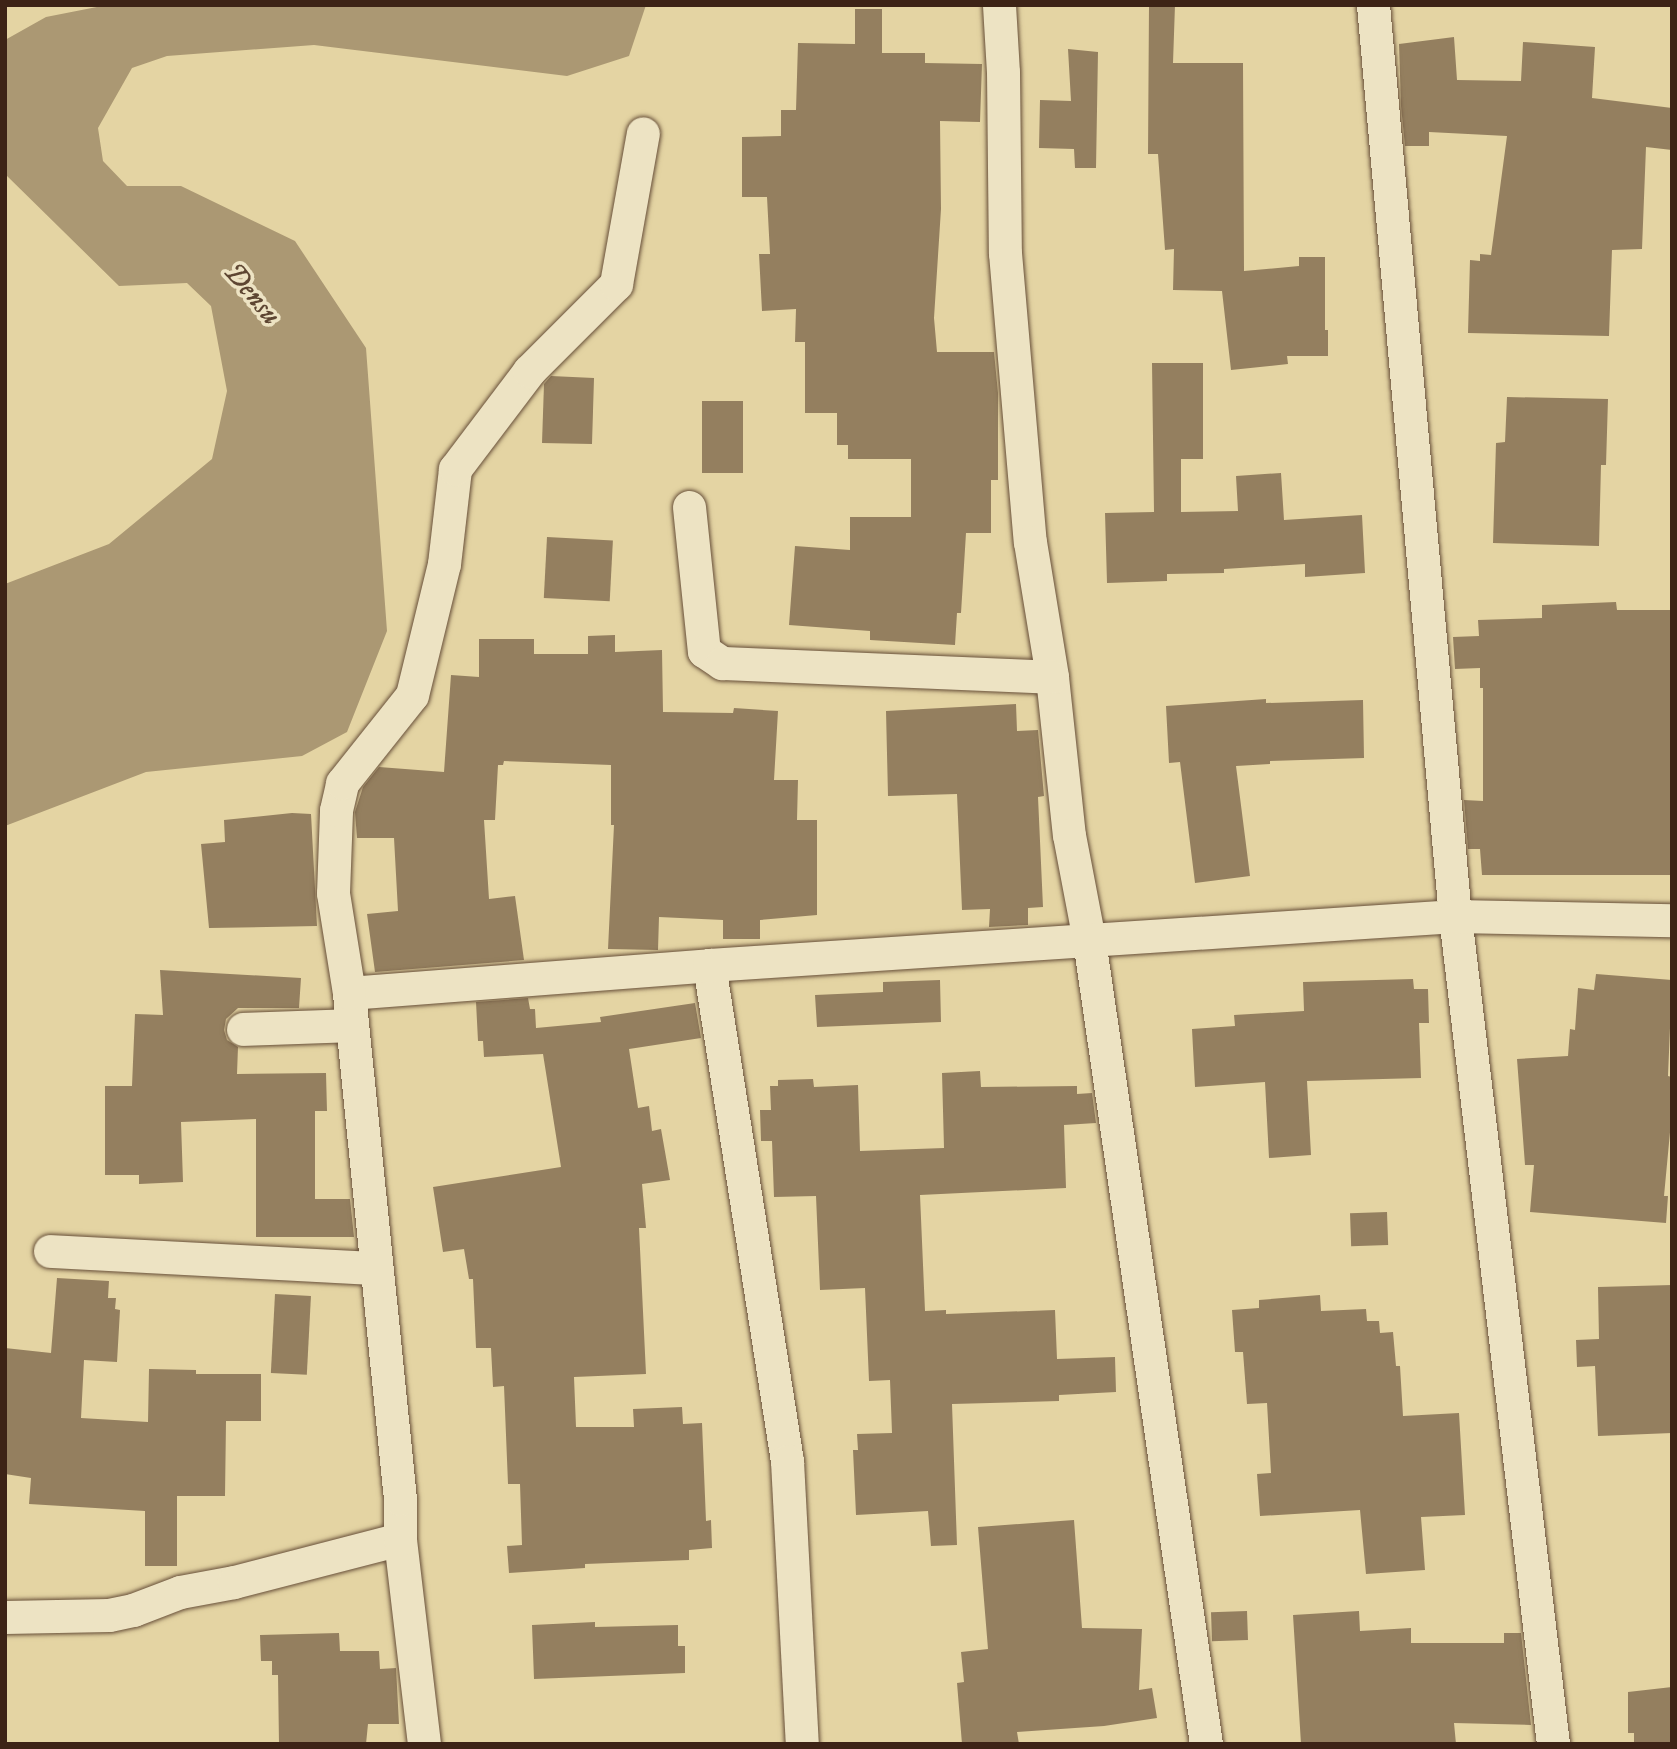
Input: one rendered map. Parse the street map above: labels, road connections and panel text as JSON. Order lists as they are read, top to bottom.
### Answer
{
  "water": ["Densu"]
}
